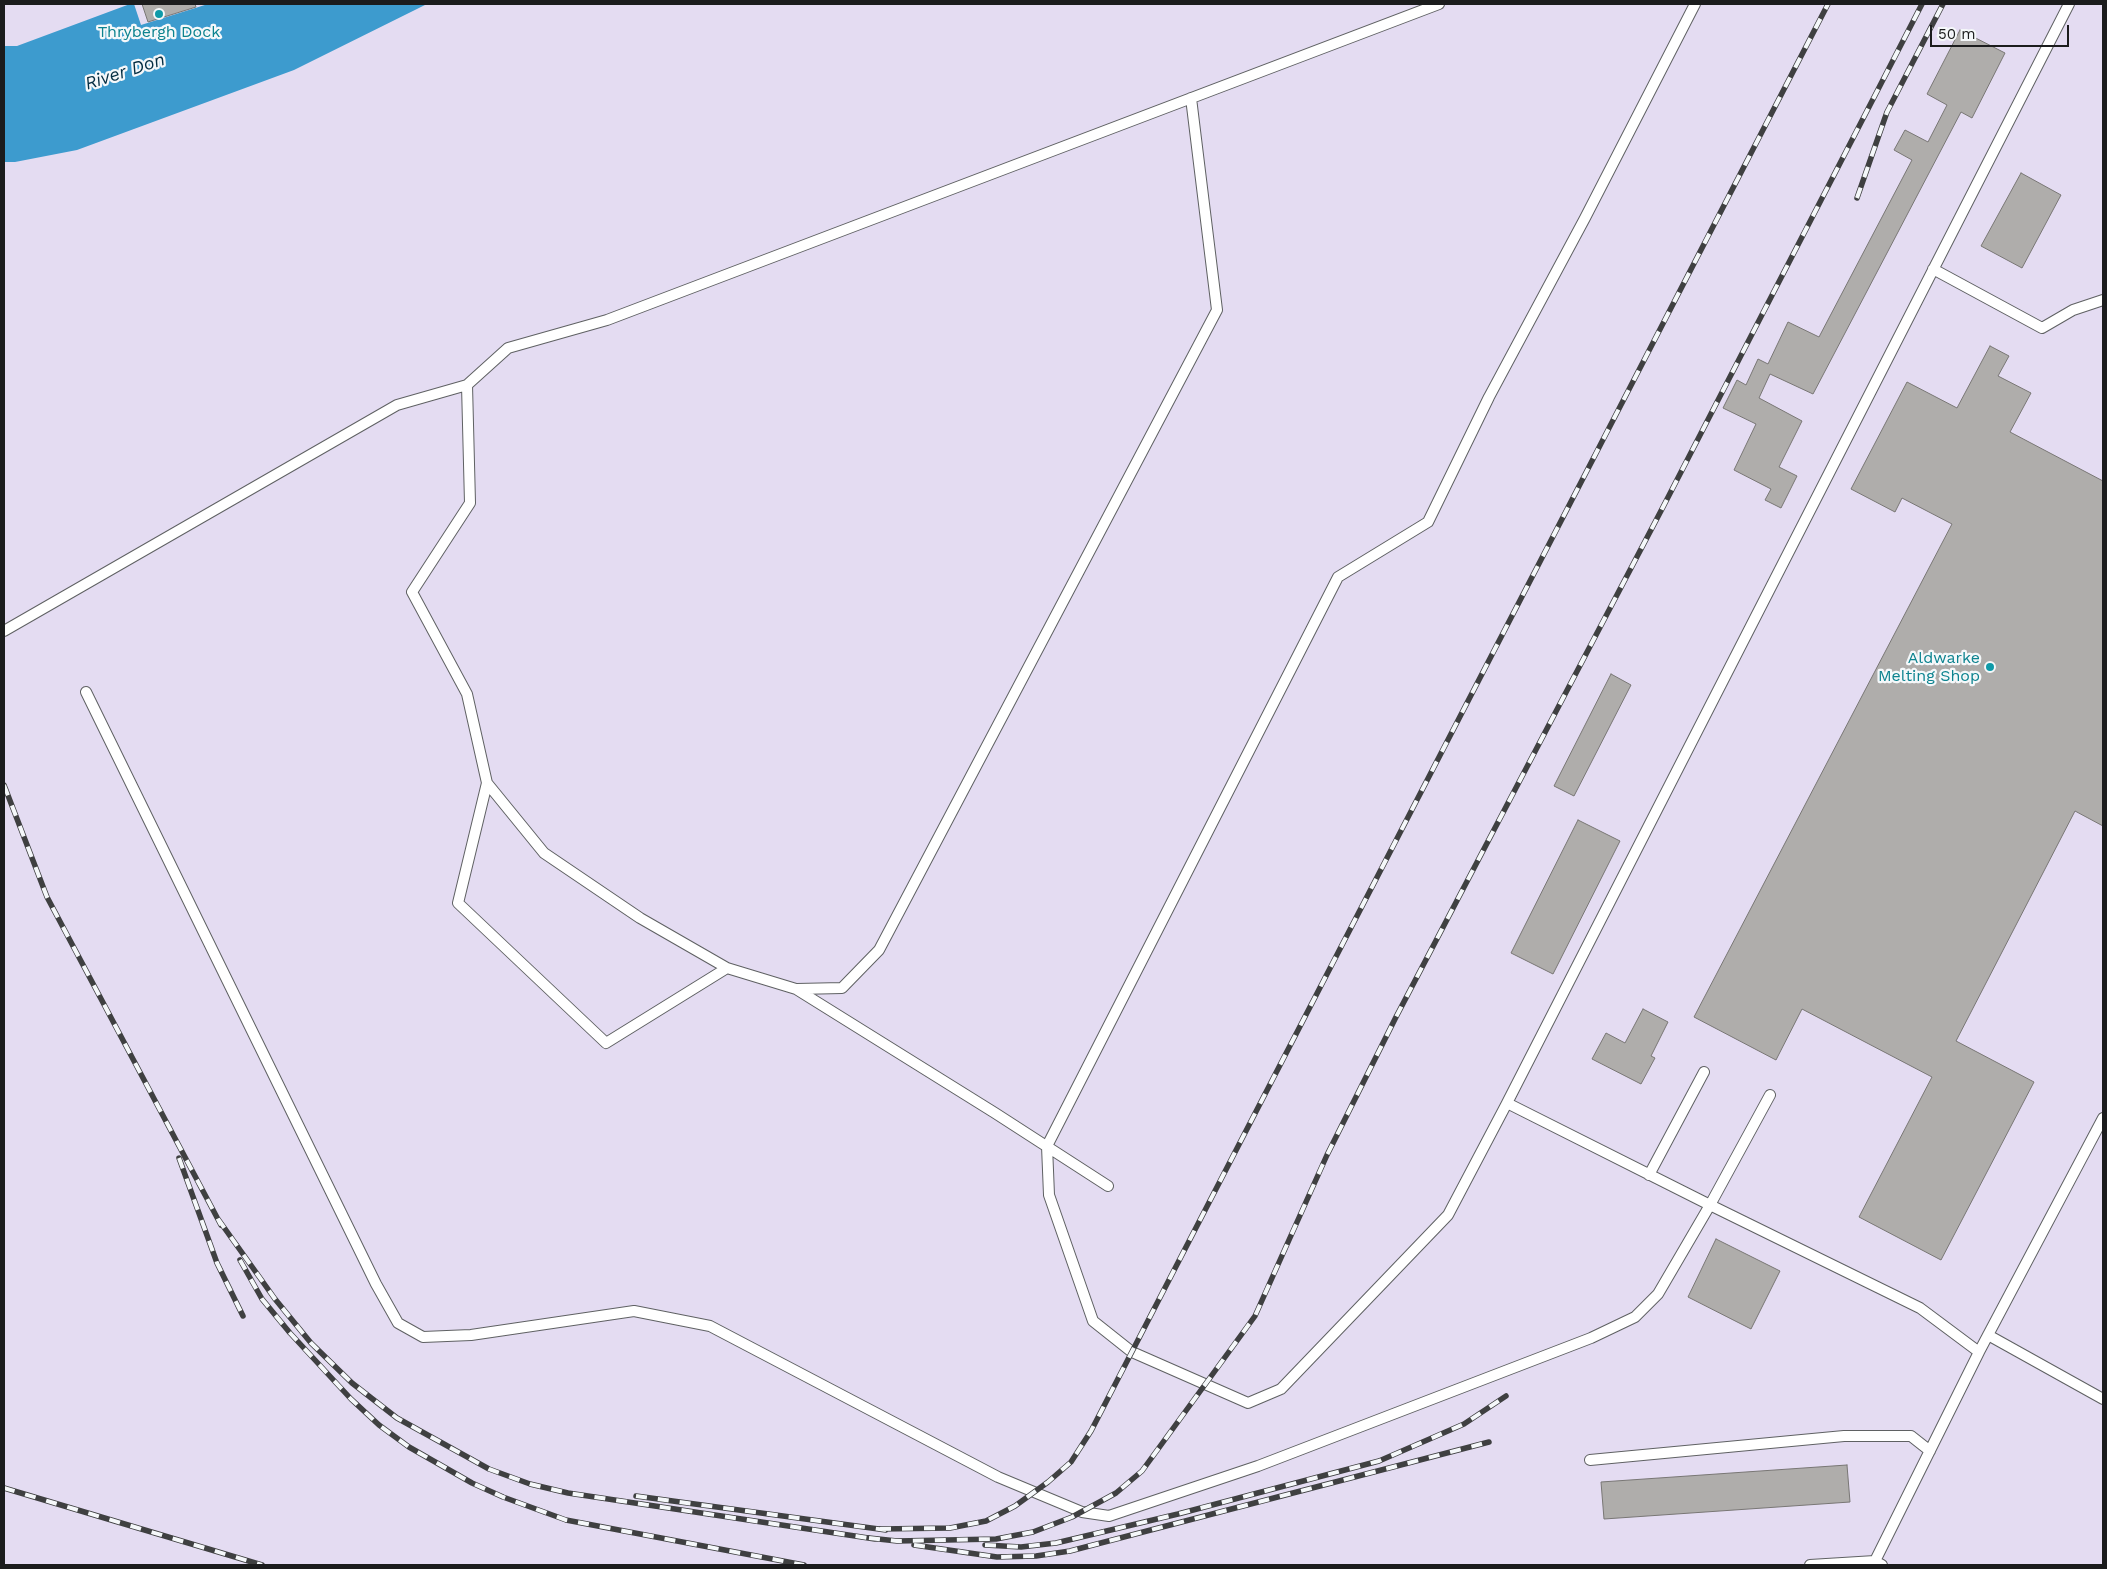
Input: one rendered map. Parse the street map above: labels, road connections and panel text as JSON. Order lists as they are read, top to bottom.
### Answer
{
  "water": ["River Don"],
  "places": ["Thrybergh Dock", "Aldwarke Melting Shop"],
  "scale_bar": "50 m"
}
